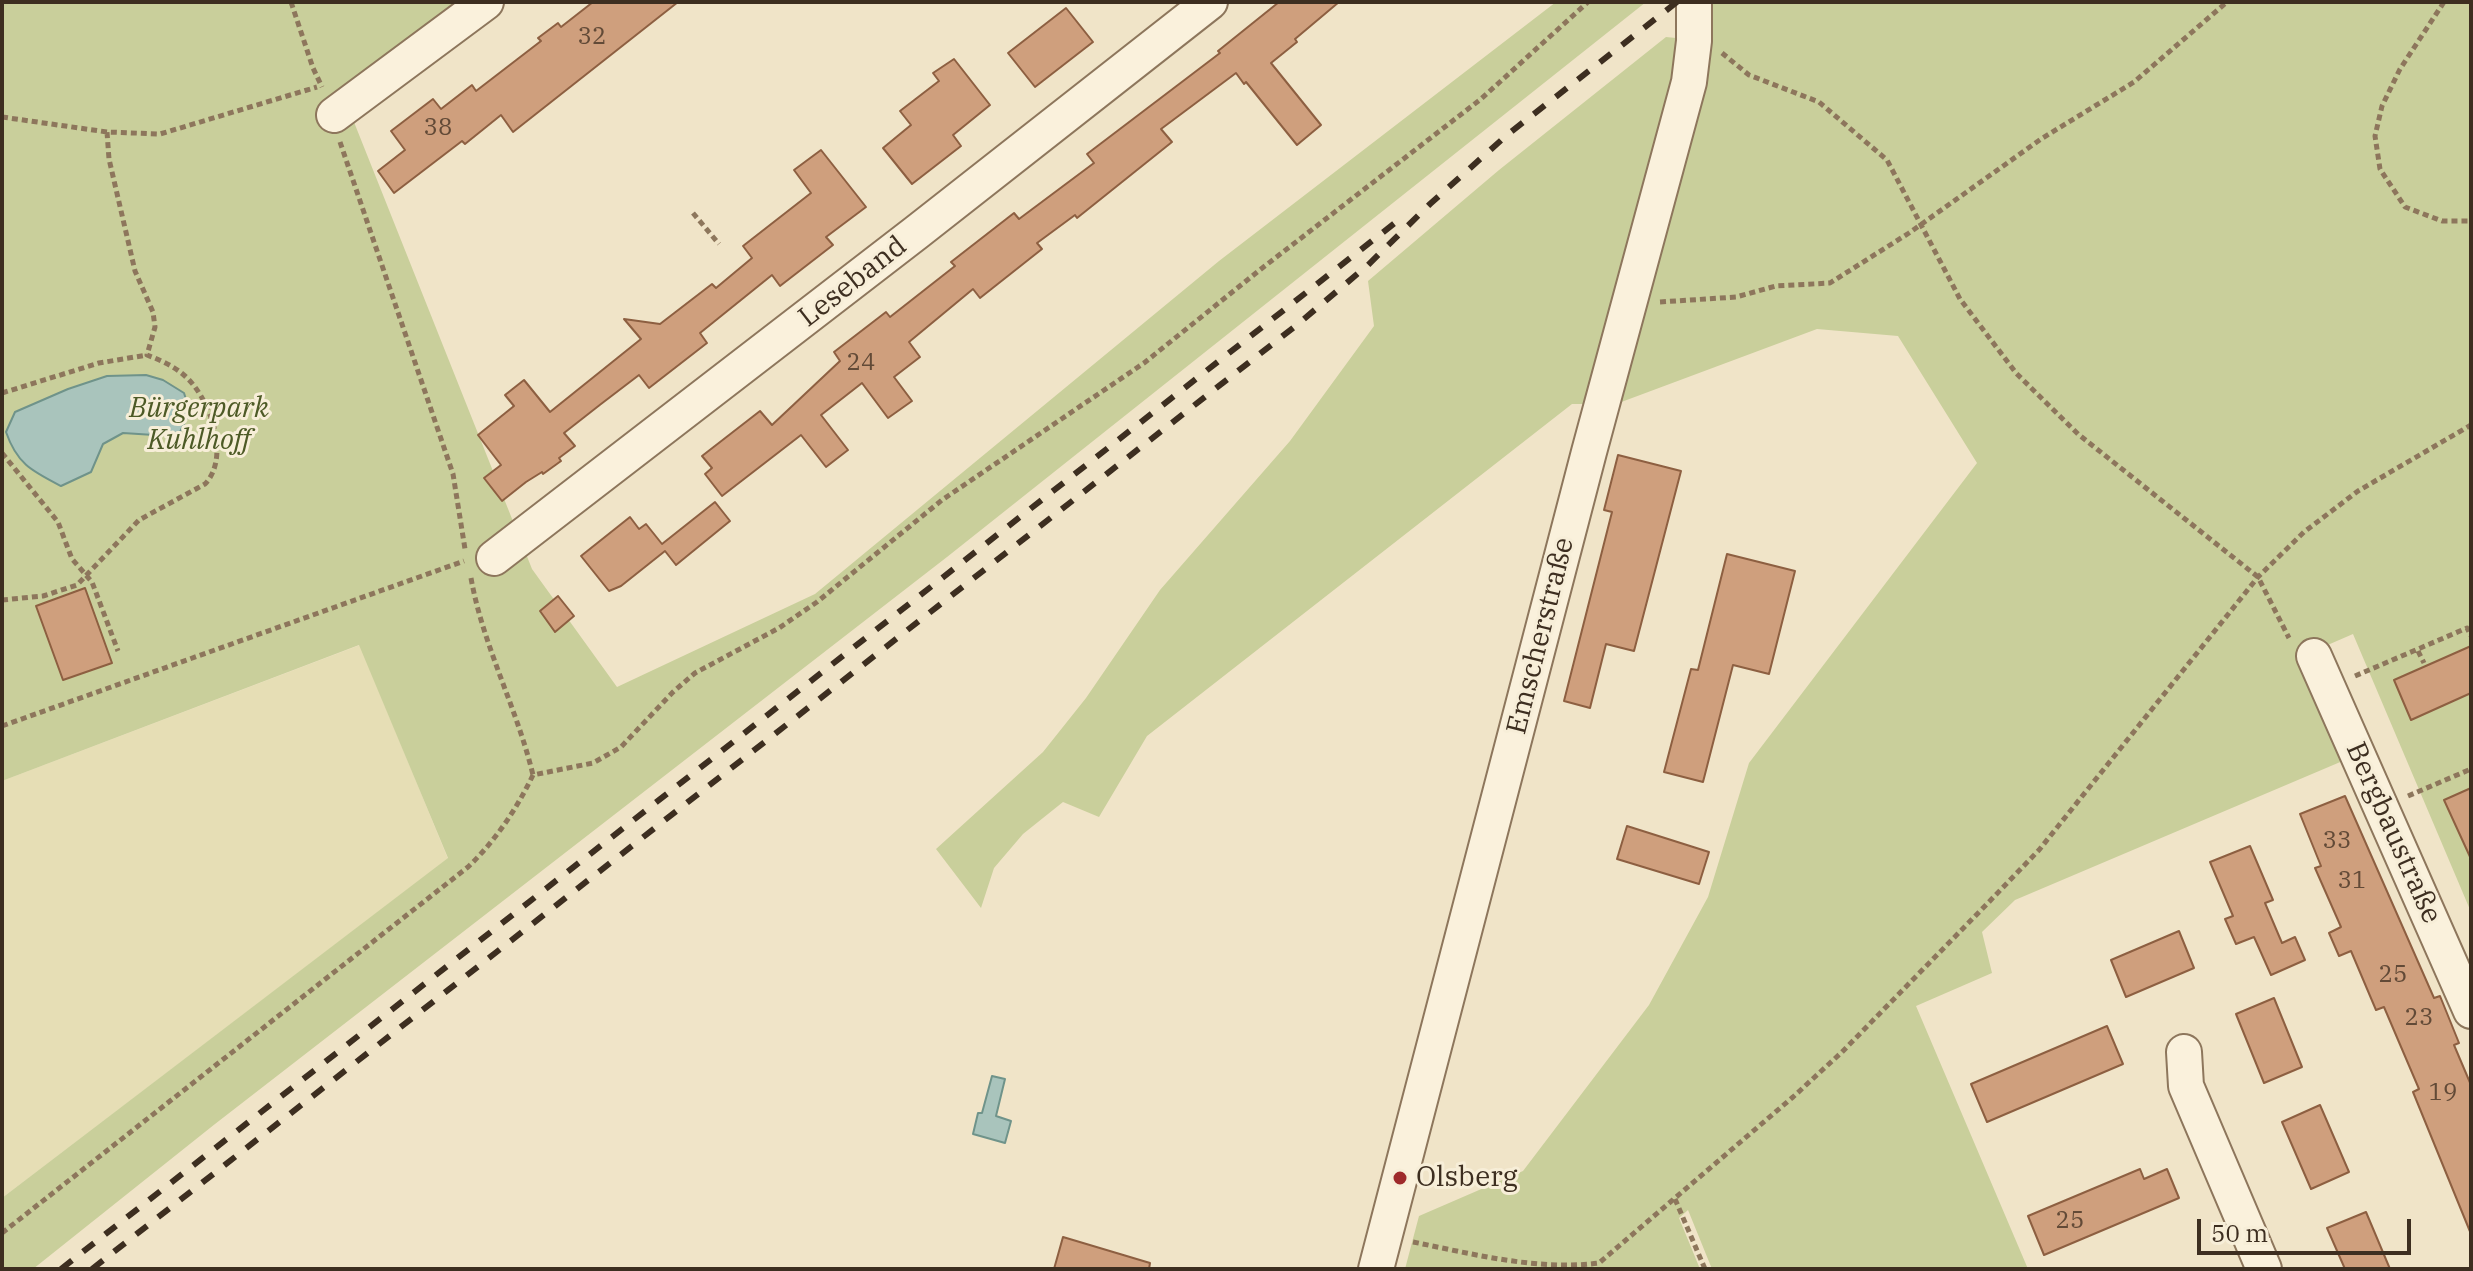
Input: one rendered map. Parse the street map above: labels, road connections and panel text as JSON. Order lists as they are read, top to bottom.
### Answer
{
  "streets": {
    "street": ["Leseband", "Emscherstraße", "Bergbaustraße"]
  },
  "parks": ["Bürgerpark Kuhlhoff"],
  "places": ["Olsberg"],
  "house_numbers": [
    "32",
    "38",
    "24",
    "33",
    "31",
    "25",
    "23",
    "19",
    "25"
  ],
  "scale_bar": "50 m"
}
